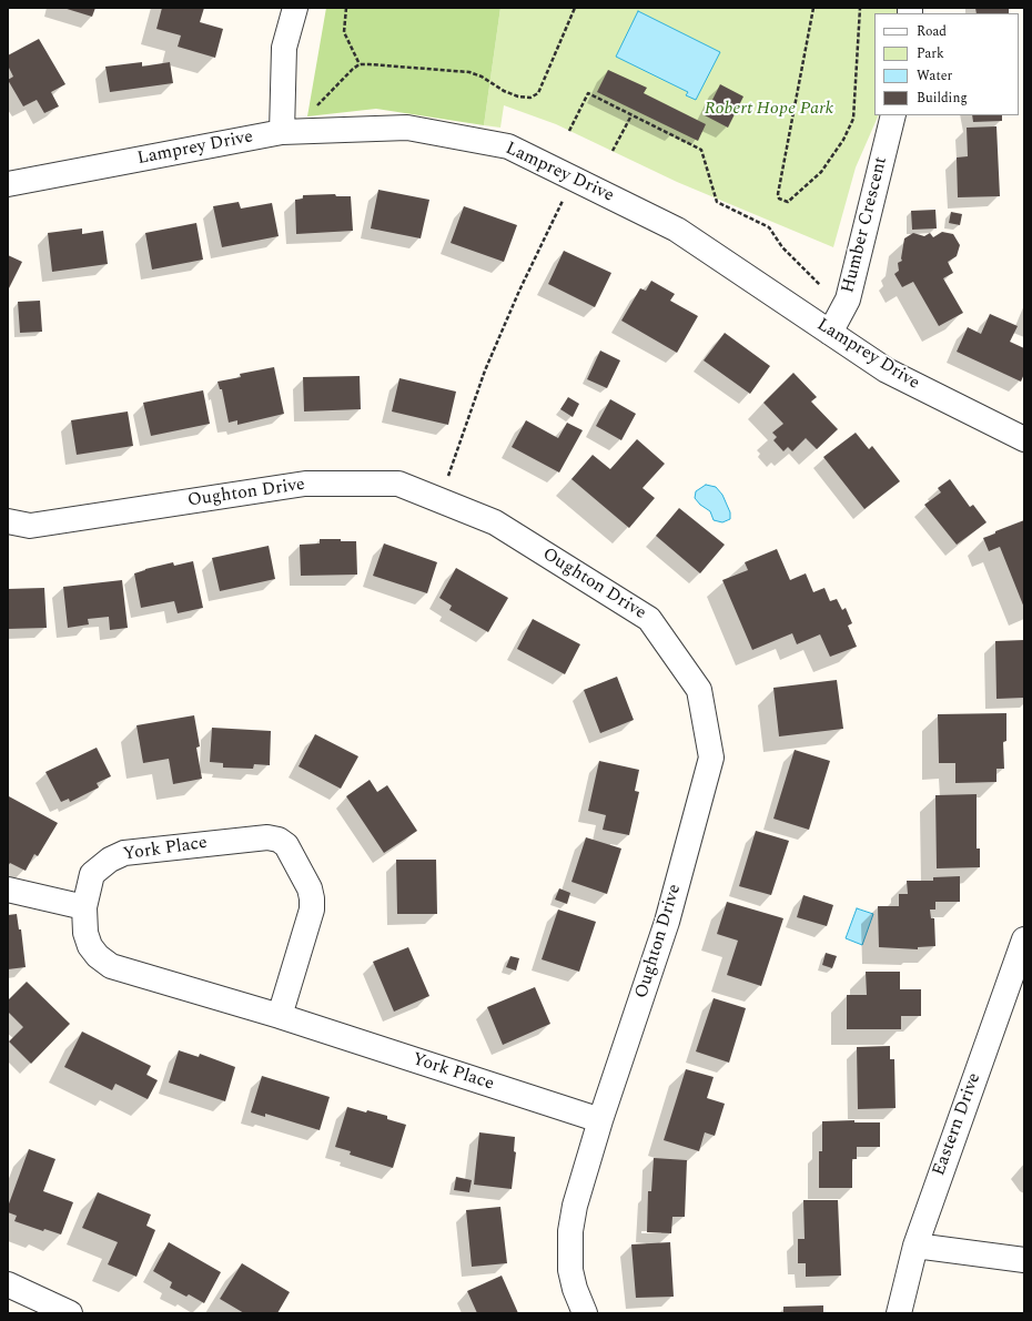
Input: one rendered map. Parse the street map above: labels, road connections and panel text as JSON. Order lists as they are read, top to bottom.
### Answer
{
  "streets": {
    "street": [
      "Lamprey Drive",
      "Humber Crescent",
      "Oughton Drive",
      "York Place",
      "Eastern Drive"
    ]
  },
  "crossings": [
    ["Lamprey Drive", "Humber Crescent"],
    ["Oughton Drive", "York Place"]
  ],
  "parks": ["Robert Hope Park"],
  "legend": [
    "Road",
    "Park",
    "Water",
    "Building"
  ]
}
